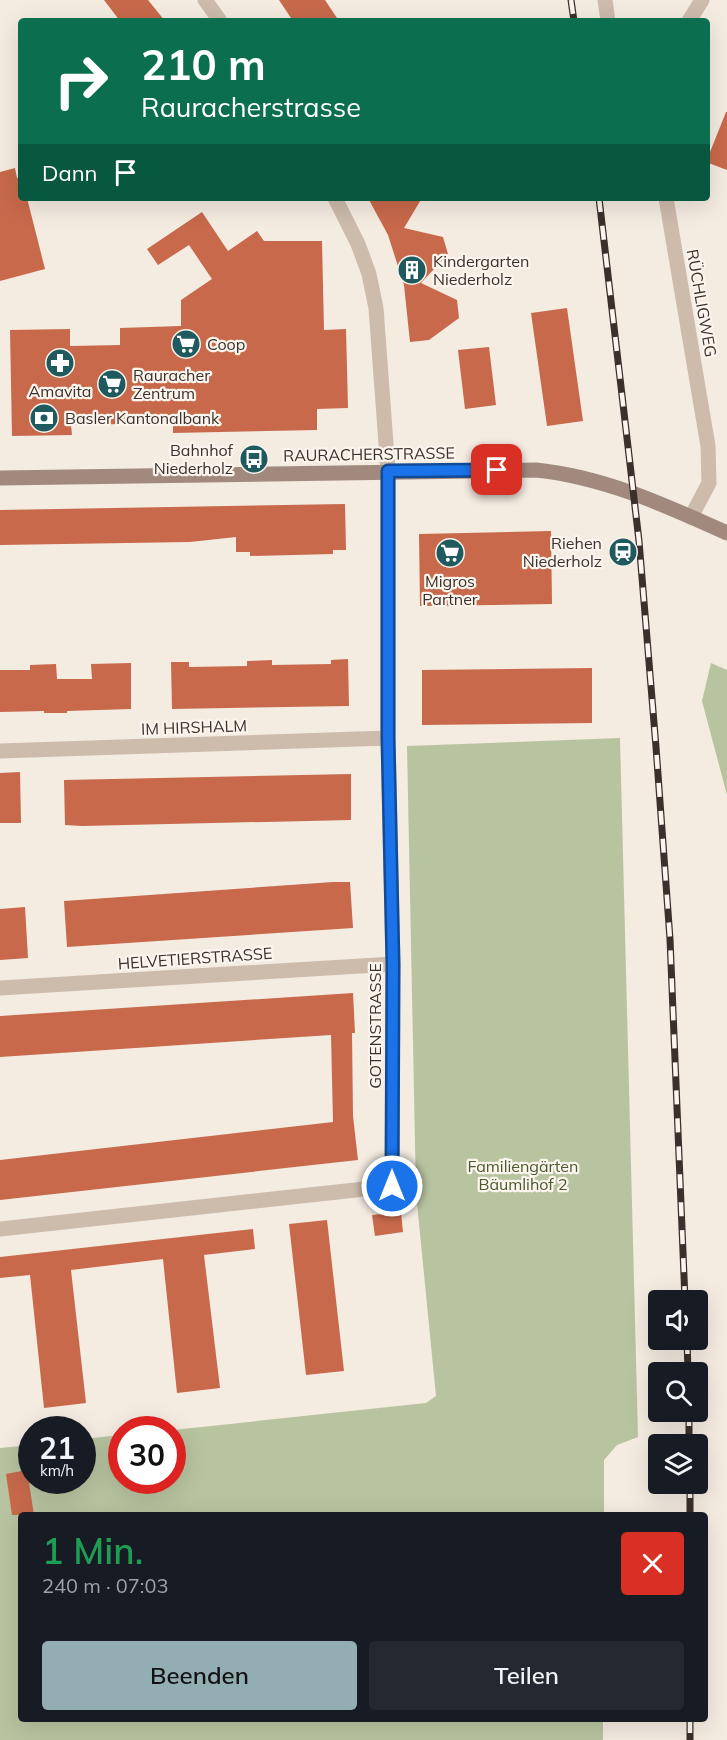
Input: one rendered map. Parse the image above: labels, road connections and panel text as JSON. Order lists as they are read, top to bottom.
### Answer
{
  "streets": {
    "street": [
      "RÜCHLIGWEG",
      "RAURACHERSTRASSE",
      "IM HIRSHALM",
      "HELVETIERSTRASSE",
      "GOTENSTRASSE"
    ]
  },
  "crossings": [
    ["RÜCHLIGWEG", "RAURACHERSTRASSE"],
    ["RAURACHERSTRASSE", "GOTENSTRASSE"],
    ["IM HIRSHALM", "GOTENSTRASSE"],
    ["HELVETIERSTRASSE", "GOTENSTRASSE"]
  ],
  "parks": ["Familiengärten Bäumlihof 2"],
  "places": {
    "building": ["Kindergarten Niederholz"],
    "supermarket": ["Coop", "Rauracher Zentrum", "Migros Partner"],
    "pharmacy": ["Amavita"],
    "bank": ["Basler Kantonalbank"],
    "bus stop": ["Bahnhof Niederholz"],
    "station": ["Riehen Niederholz"]
  },
  "page": {
    "turn": ["210 m", "Rauracherstrasse"],
    "then": "Dann",
    "speed": "21 km/h",
    "limit": "30",
    "heading": ["1 Min.", "240 m · 07:03"],
    "buttons": ["Beenden", "Teilen"]
  }
}
